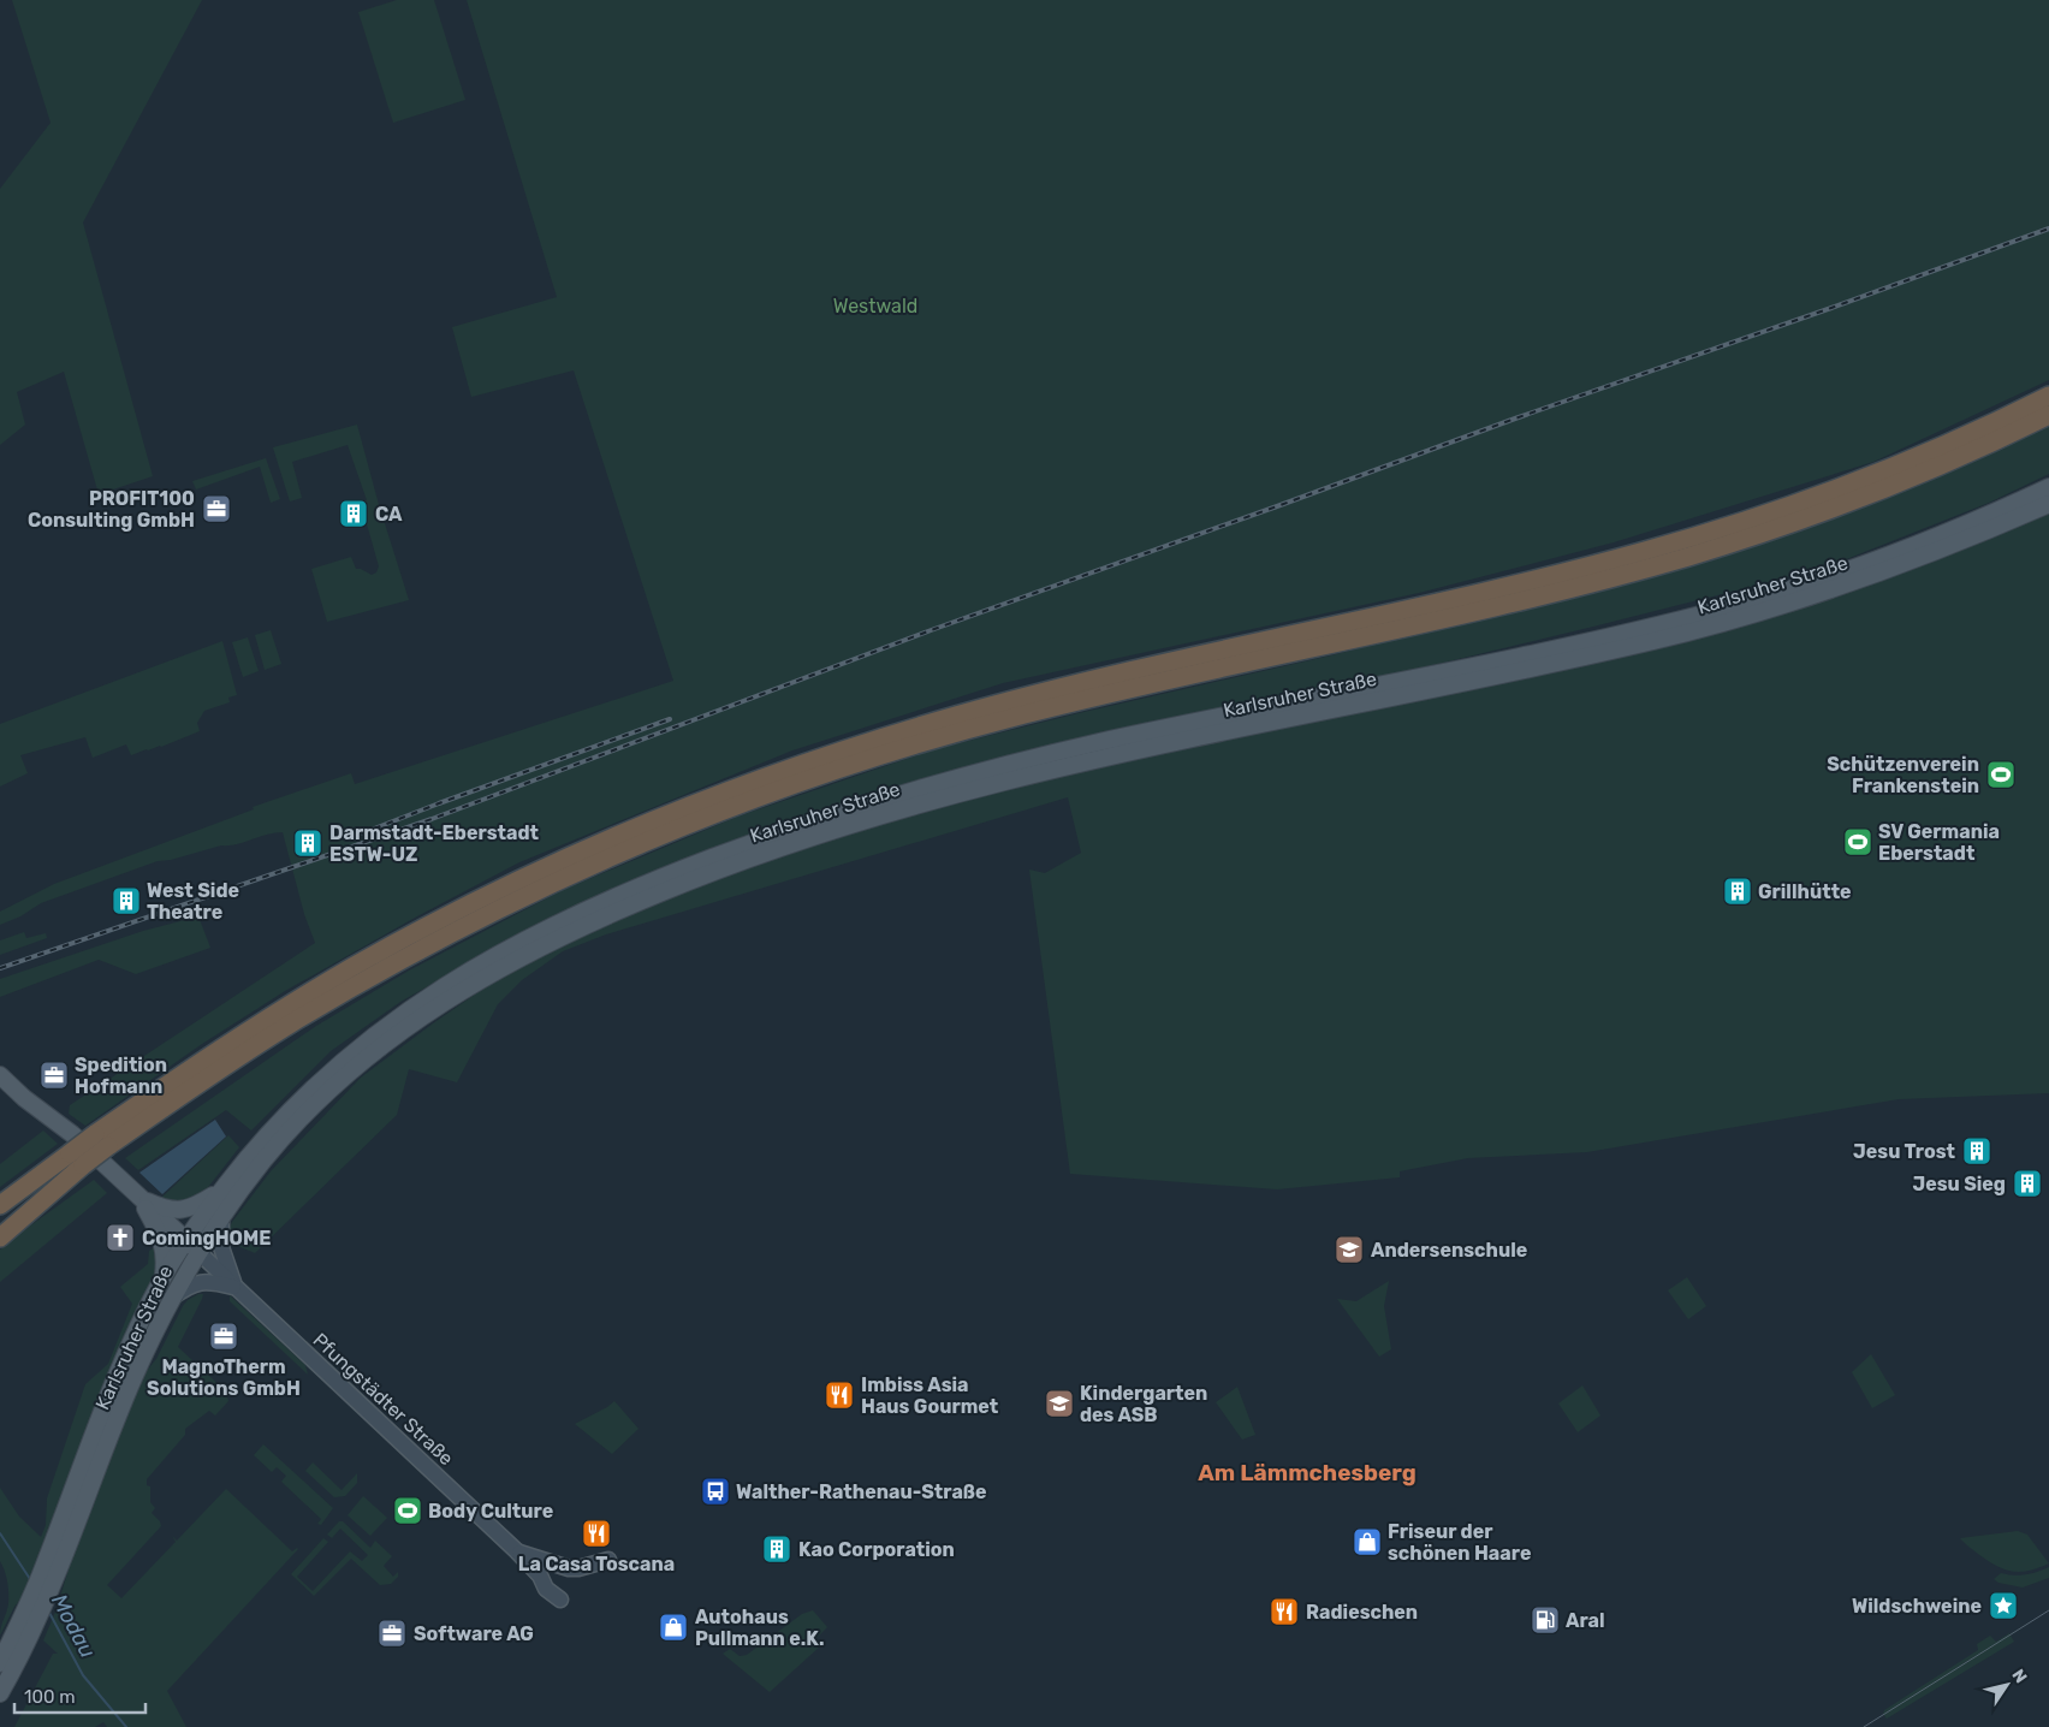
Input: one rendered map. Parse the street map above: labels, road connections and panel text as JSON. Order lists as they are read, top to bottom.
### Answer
{
  "streets": {
    "main road": ["Karlsruher Straße", "Pfungstädter Straße"]
  },
  "crossings": [
    ["Karlsruher Straße", "Pfungstädter Straße"]
  ],
  "districts": ["Am Lämmchesberg"],
  "water": ["Modau"],
  "parks": ["Westwald"],
  "places": {
    "office": [
      "PROFIT100 Consulting GmbH",
      "Spedition Hofmann",
      "MagnoTherm Solutions GmbH",
      "Software AG"
    ],
    "building": [
      "CA",
      "Darmstadt-Eberstadt ESTW-UZ",
      "Grillhütte",
      "West Side Theatre",
      "Jesu Trost",
      "Jesu Sieg",
      "Kao Corporation"
    ],
    "sports": ["Schützenverein Frankenstein", "SV Germania Eberstadt", "Body Culture"],
    "church": ["ComingHOME"],
    "school or university": ["Andersenschule", "Kindergarten des ASB"],
    "restaurant": ["Imbiss Asia Haus Gourmet", "La Casa Toscana", "Radieschen"],
    "bus stop": ["Walther-Rathenau-Straße"],
    "shop": ["Friseur der schönen Haare", "Autohaus Pullmann e.K."],
    "place": ["Wildschweine"],
    "fuel station": ["Aral"]
  },
  "scale_bar": "100 m",
  "north": "top right"
}
